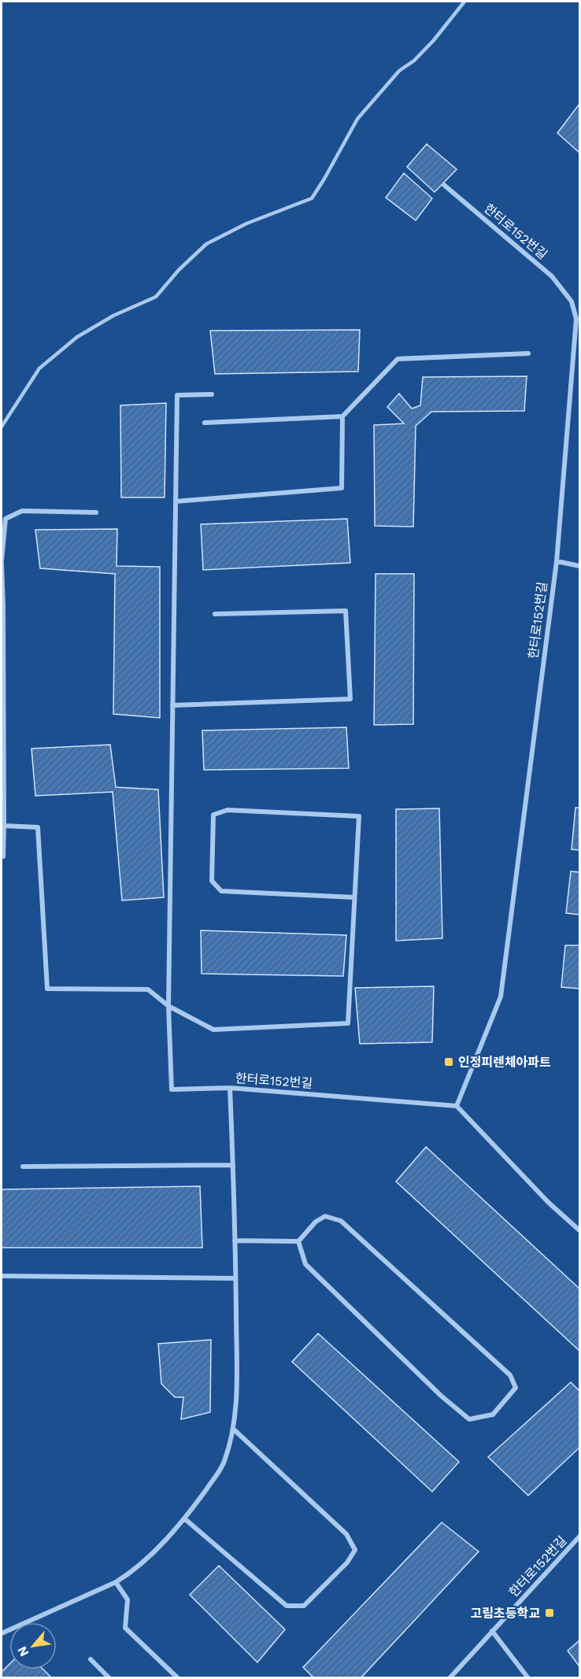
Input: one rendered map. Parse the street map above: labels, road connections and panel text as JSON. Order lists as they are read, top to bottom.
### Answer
{
  "streets": {
    "street": ["한터로152번길"]
  },
  "places": {
    "transit": ["인정피렌체아파트", "고림초등학교"]
  },
  "north": "bottom left"
}
